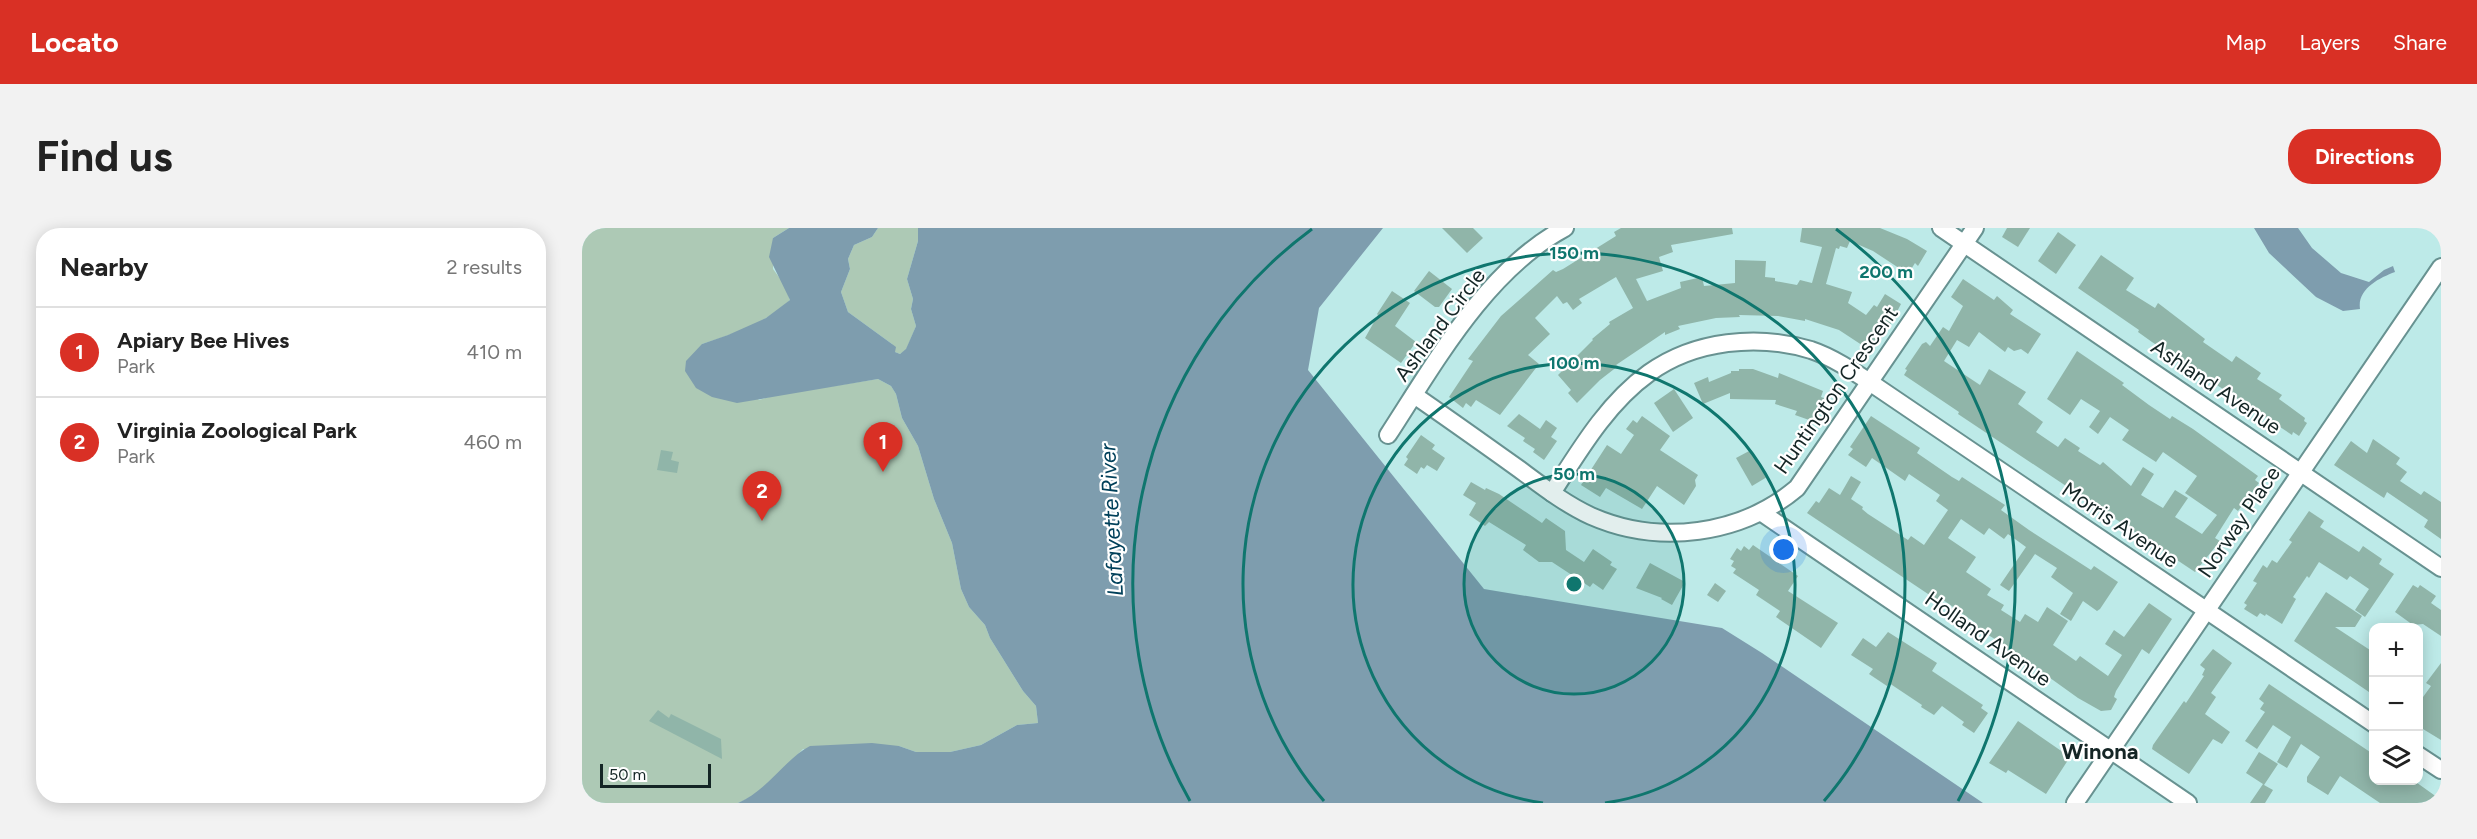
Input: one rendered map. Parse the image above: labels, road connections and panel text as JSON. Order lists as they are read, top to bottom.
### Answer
{
  "streets": {
    "street": [
      "Ashland Circle",
      "Ashland Avenue",
      "Huntington Crescent",
      "Norway Place",
      "Morris Avenue",
      "Holland Avenue"
    ]
  },
  "crossings": [
    ["Ashland Circle", "Huntington Crescent"],
    ["Ashland Avenue", "Huntington Crescent"],
    ["Ashland Avenue", "Norway Place"],
    ["Huntington Crescent", "Morris Avenue"],
    ["Huntington Crescent", "Holland Avenue"],
    ["Norway Place", "Morris Avenue"],
    ["Norway Place", "Holland Avenue"]
  ],
  "districts": ["Winona"],
  "water": ["Lafayette River"],
  "scale_bar": "50 m",
  "page": {
    "header": "Locato",
    "nav": ["Map", "Layers", "Share"],
    "buttons": "Directions",
    "title": "Find us",
    "heading": ["Nearby", "2 results"],
    "list": [
      {
        "mark": "1",
        "name": "Apiary Bee Hives",
        "note": "Park",
        "value": "410 m"
      },
      {
        "mark": "2",
        "name": "Virginia Zoological Park",
        "note": "Park",
        "value": "460 m"
      }
    ],
    "pins": ["1", "2"],
    "map_buttons": ["+", "−"],
    "scale": "50 m"
  },
  "rings": [
    "150 m",
    "200 m",
    "100 m",
    "50 m"
  ]
}
